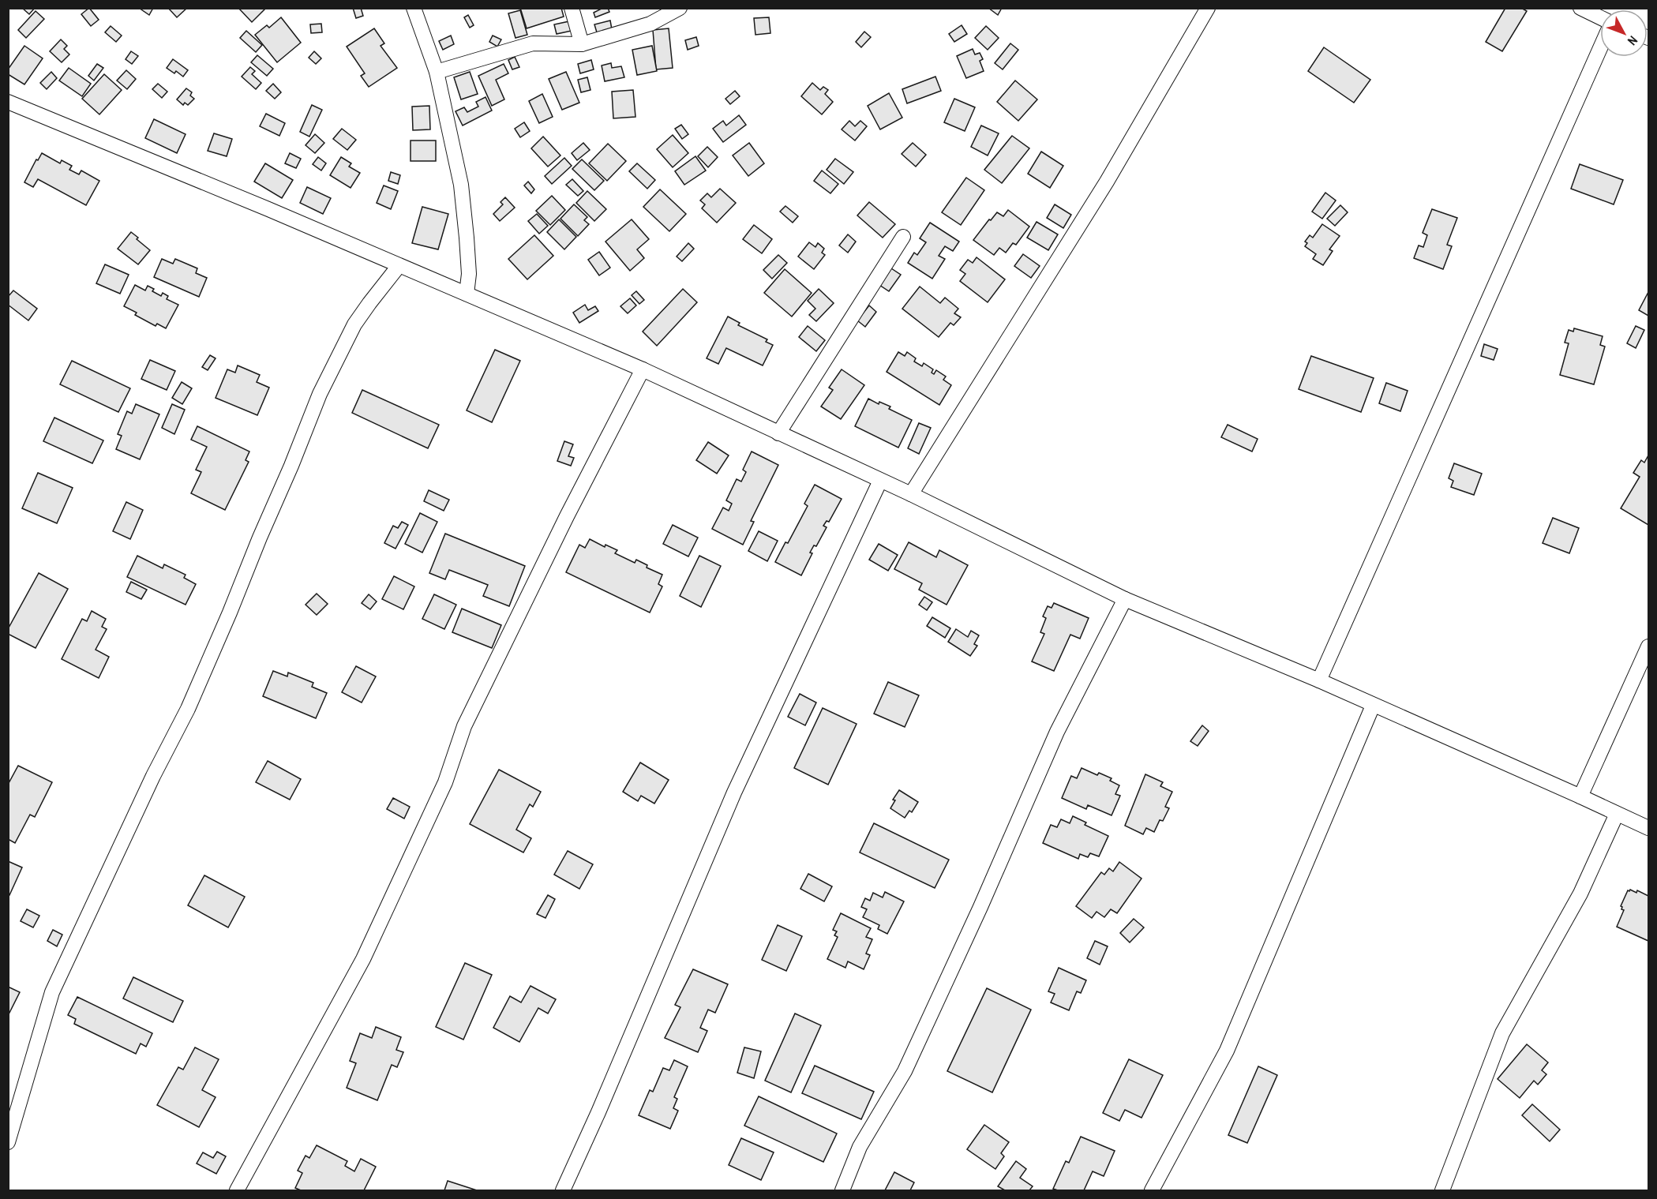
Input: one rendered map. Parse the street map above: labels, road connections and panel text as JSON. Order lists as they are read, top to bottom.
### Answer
{
  "north": "bottom right"
}
